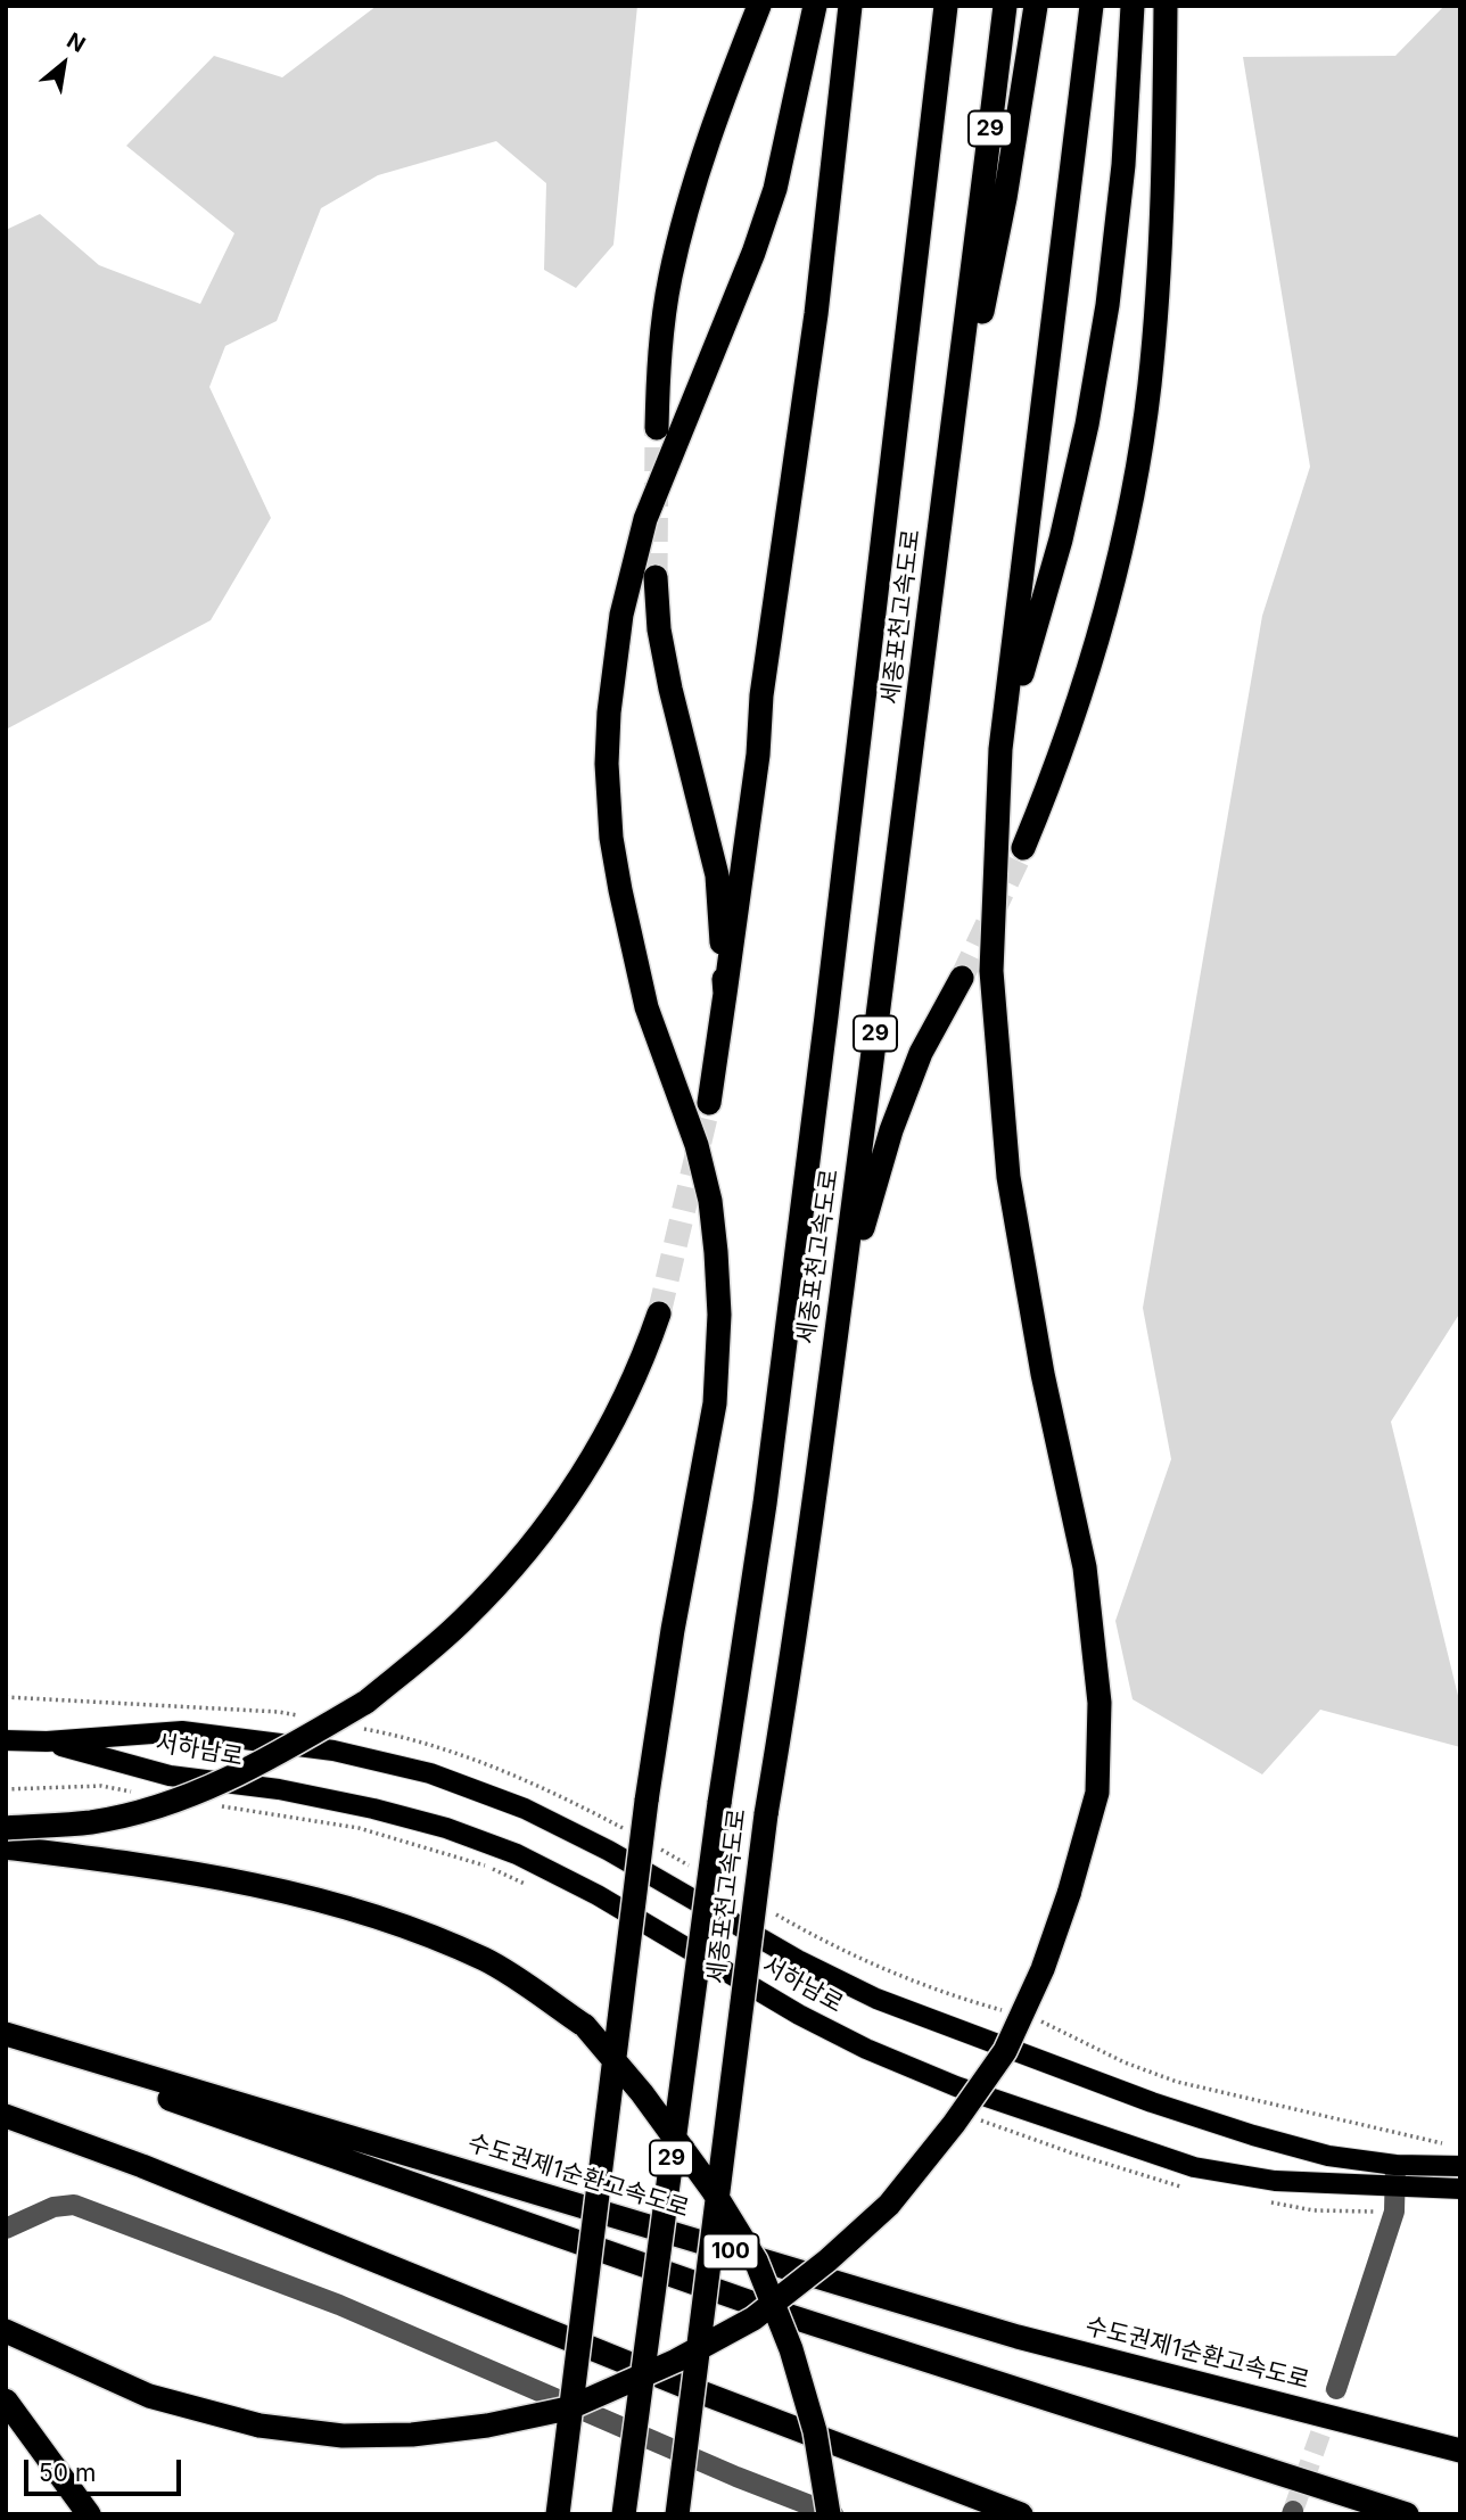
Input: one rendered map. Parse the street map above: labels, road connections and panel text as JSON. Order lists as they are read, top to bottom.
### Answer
{
  "streets": {
    "highway": [
      "29",
      "세종포천고속도로",
      "수도권제1순환고속도로",
      "100"
    ],
    "main road": ["서하남로"]
  },
  "scale_bar": "50 m",
  "north": "top right"
}
